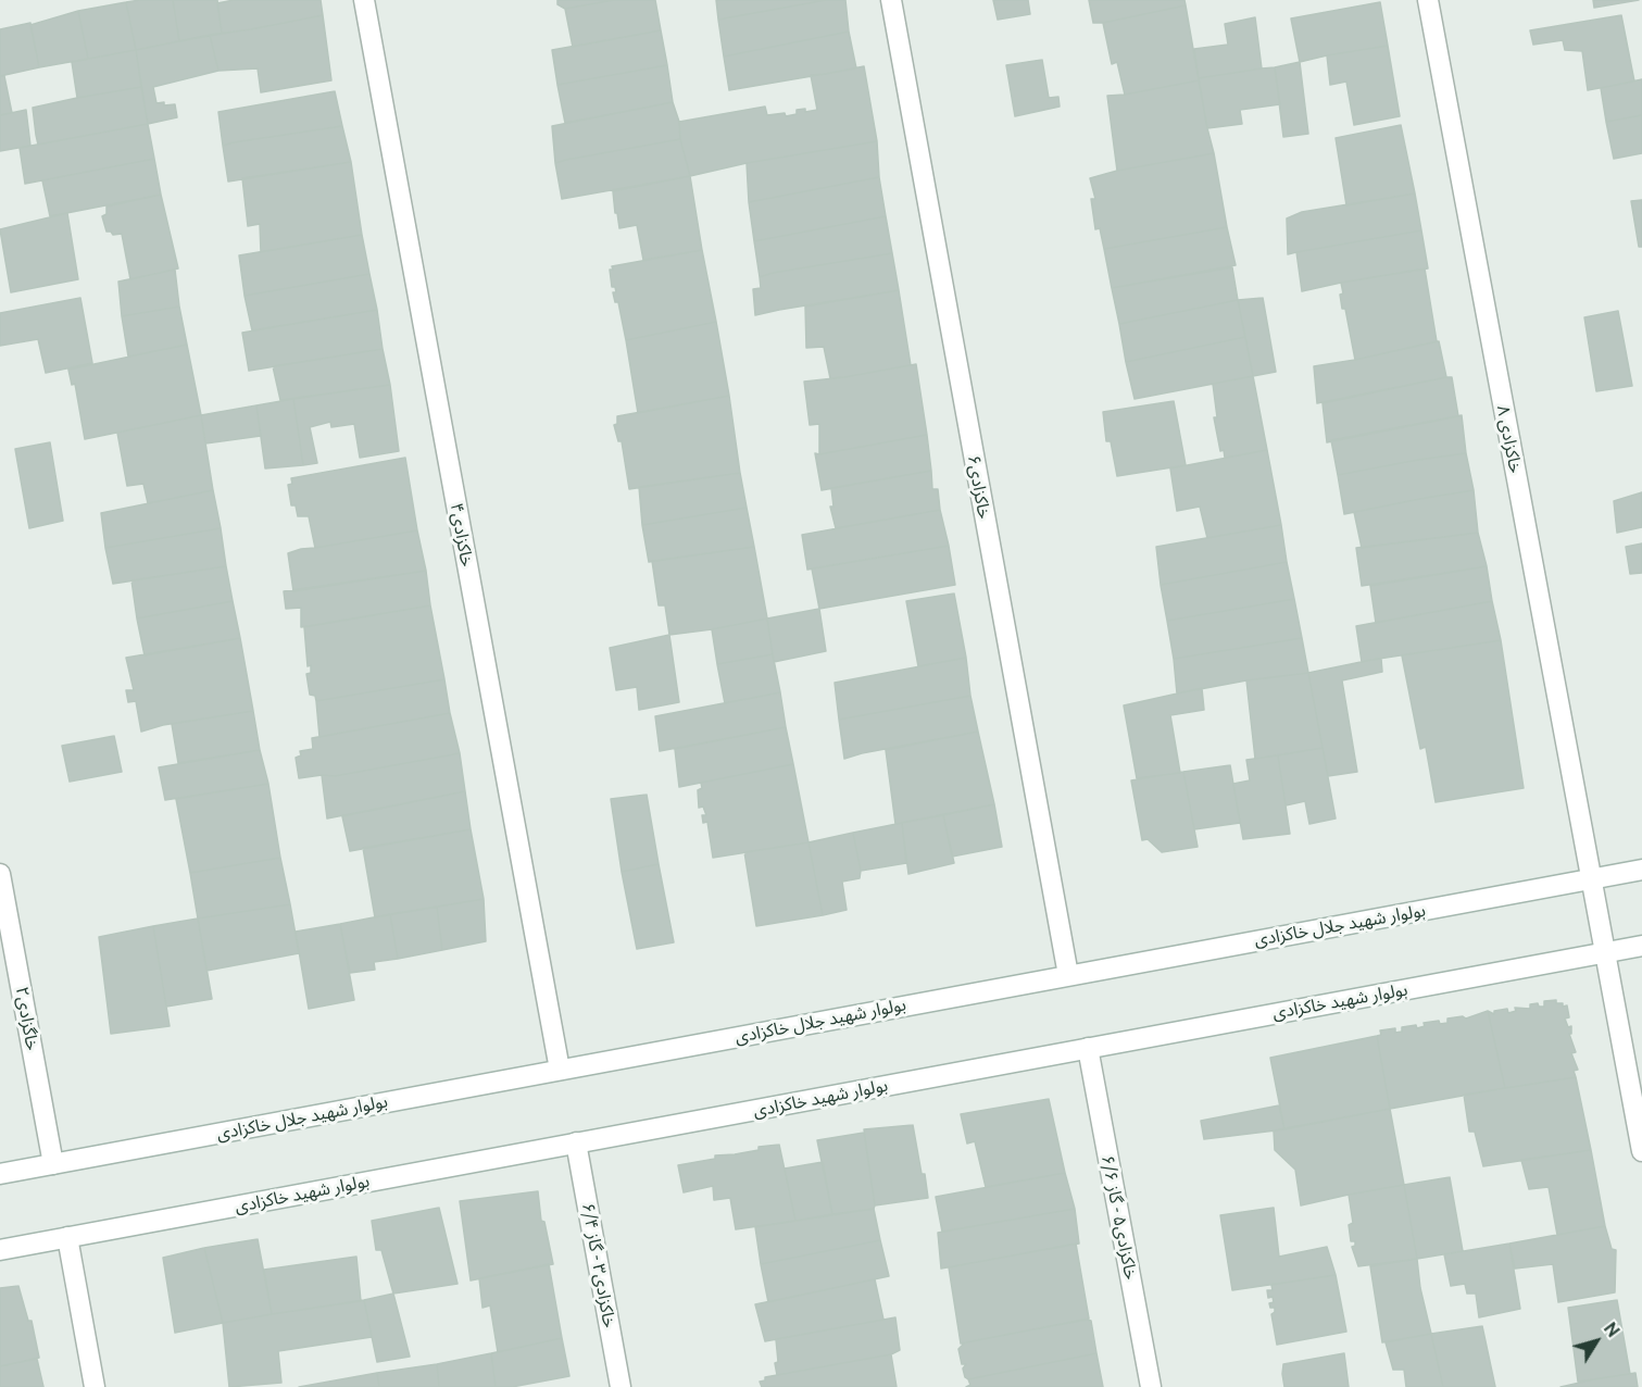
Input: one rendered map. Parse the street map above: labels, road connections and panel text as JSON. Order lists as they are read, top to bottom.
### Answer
{
  "streets": {
    "street": [
      "خاکزادی ۸",
      "خاکزادی۶",
      "خاکزادی۴",
      "بولوار شهید جلال خاکزادی",
      "بولوار شهید خاکزادی",
      "خاگزادی۲",
      "خاکزادی۵ - گاز ۶/۶",
      "خاکزادی۳ - گاز ۶/۴"
    ]
  },
  "crossings": [
    ["خاکزادی ۸", "بولوار شهید جلال خاکزادی"],
    ["خاکزادی ۸", "بولوار شهید خاکزادی"],
    ["خاکزادی۶", "بولوار شهید جلال خاکزادی"],
    ["خاکزادی۴", "بولوار شهید جلال خاکزادی"],
    ["بولوار شهید جلال خاکزادی", "خاگزادی۲"],
    ["بولوار شهید خاکزادی", "خاکزادی۵ - گاز ۶/۶"],
    ["بولوار شهید خاکزادی", "خاکزادی۳ - گاز ۶/۴"]
  ],
  "north": "top right"
}
